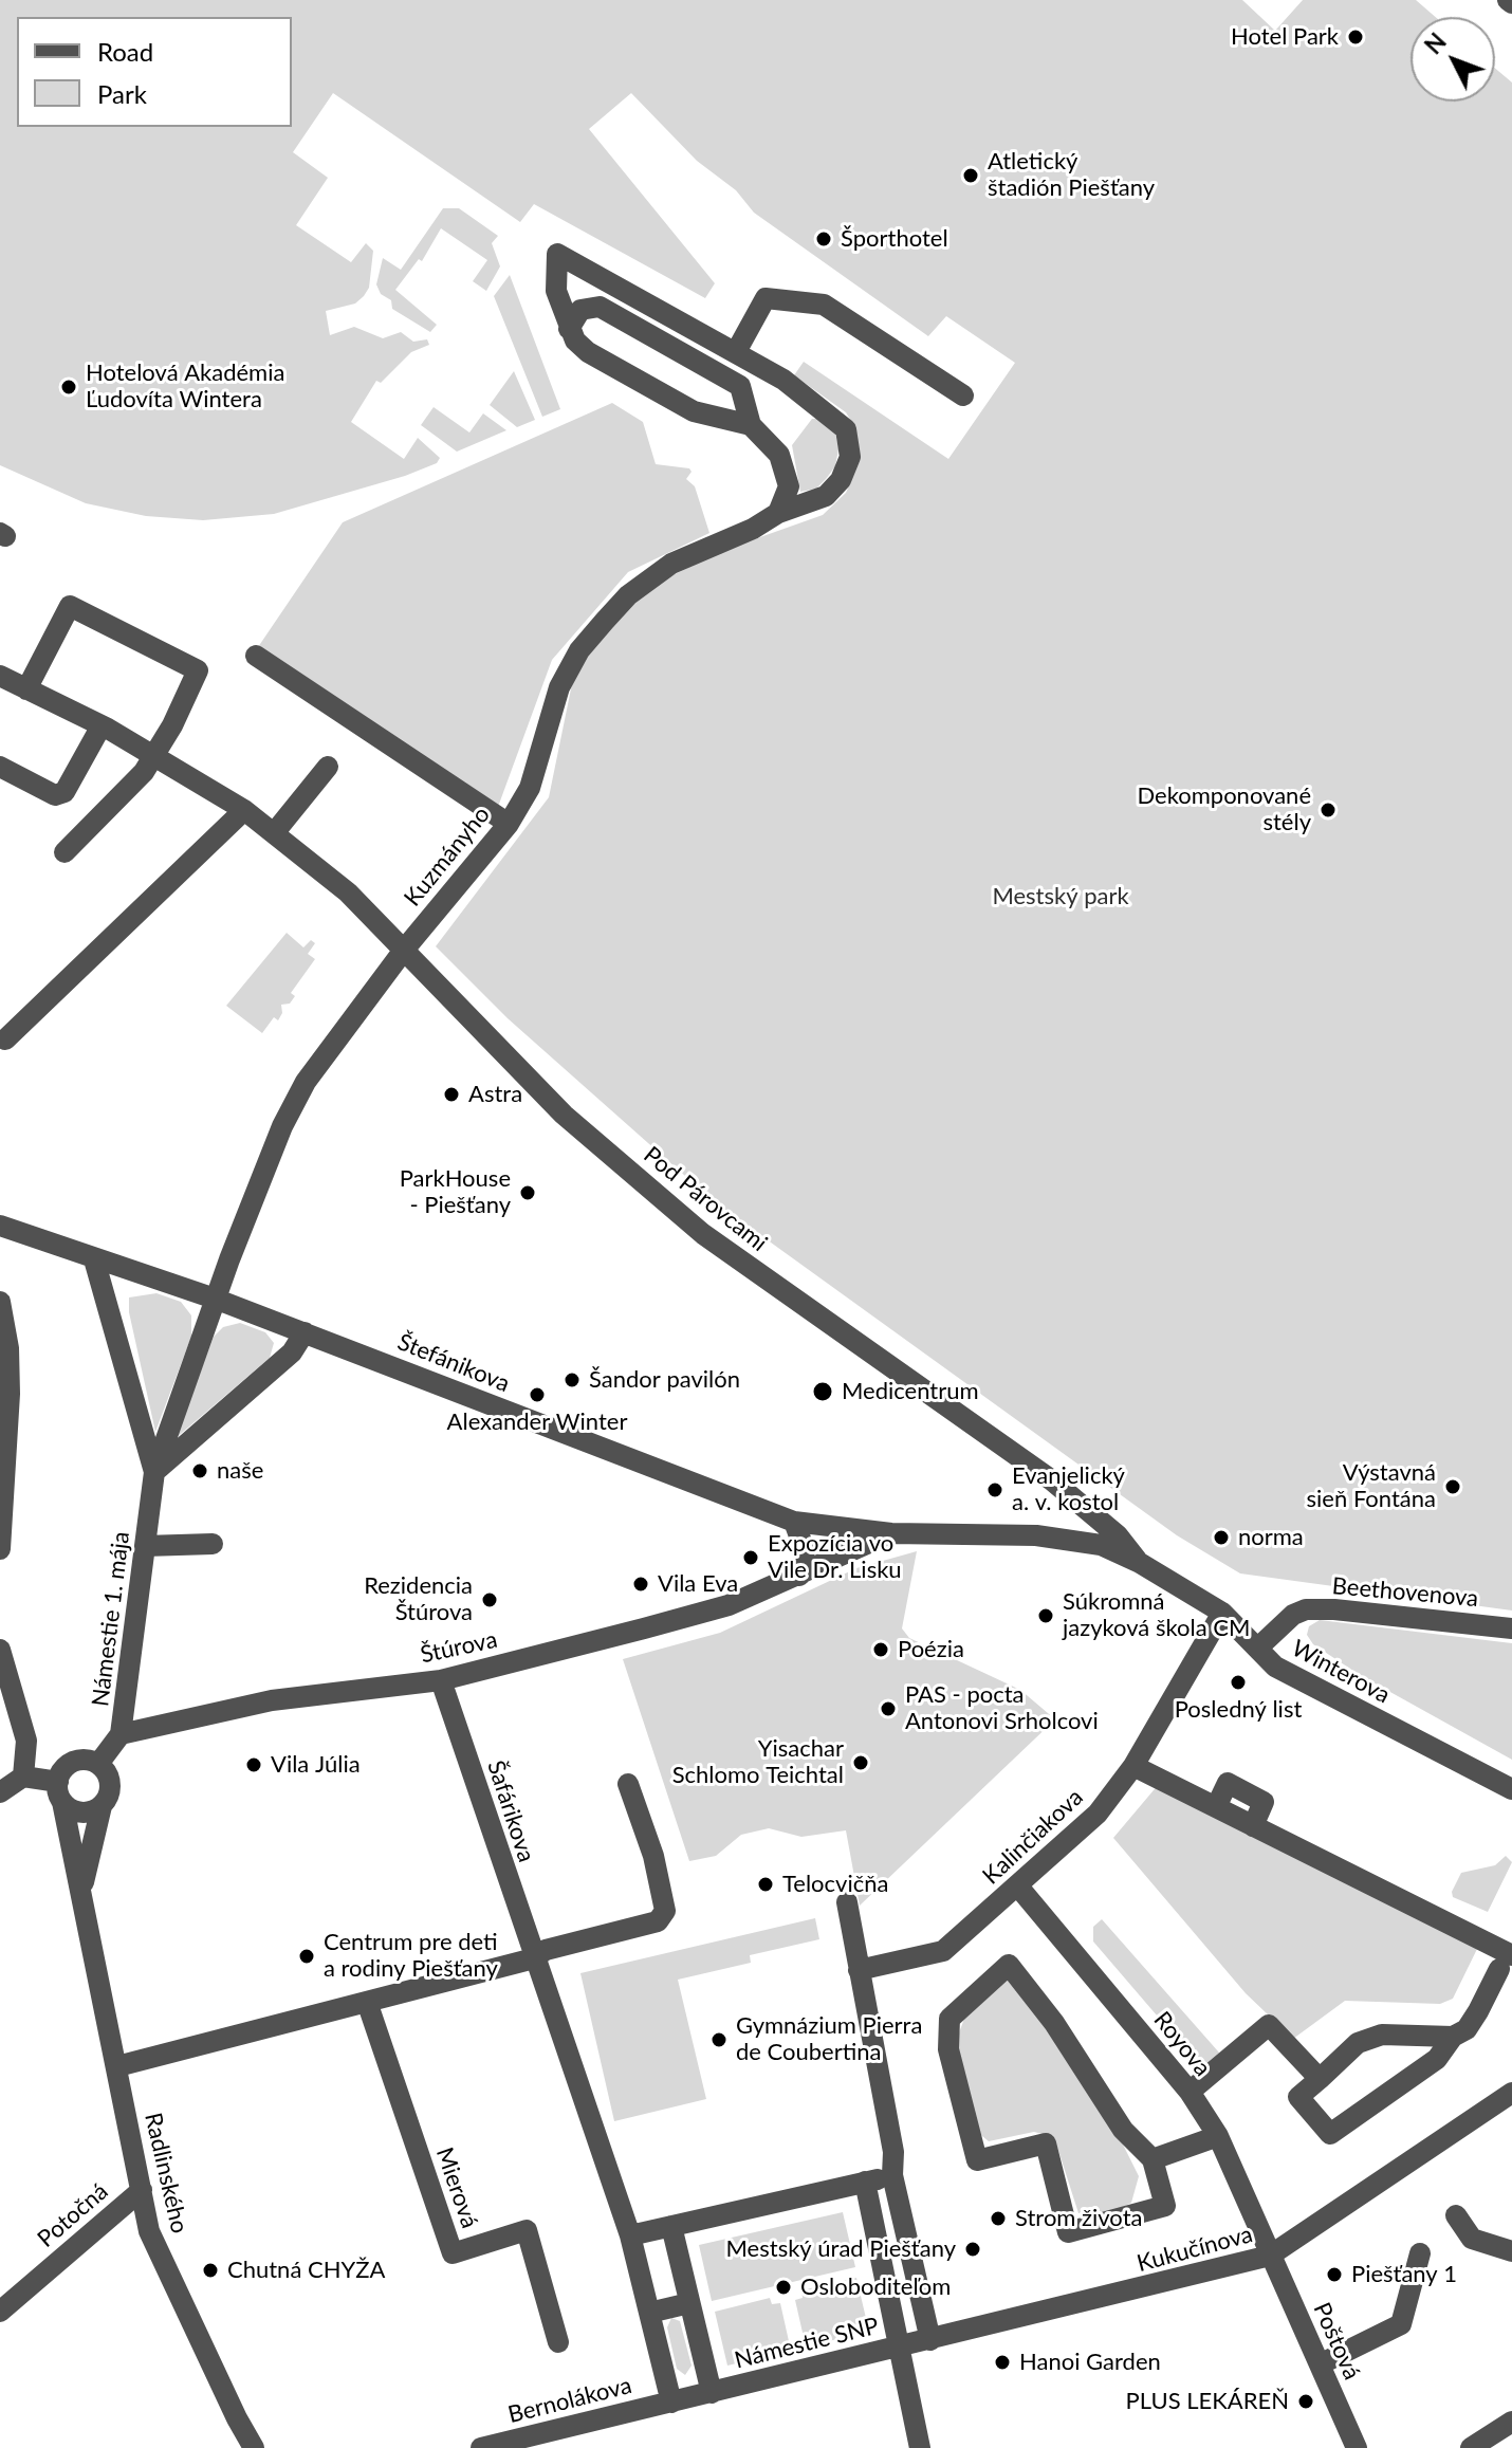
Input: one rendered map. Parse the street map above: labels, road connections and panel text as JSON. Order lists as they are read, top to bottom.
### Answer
{
  "streets": {
    "street": [
      "Kuzmányho",
      "Pod Párovcami",
      "Štefánikova",
      "Beethovenova",
      "Námestie 1. mája",
      "Štúrova",
      "Winterova",
      "Šafárikova",
      "Kalinčiakova",
      "Royova",
      "Radlinského",
      "Mierová",
      "Potočná",
      "Kukučínova",
      "Poštová",
      "Námestie SNP",
      "Bernolákova"
    ]
  },
  "crossings": [
    ["Kuzmányho", "Pod Párovcami"],
    ["Kuzmányho", "Štefánikova"],
    ["Kuzmányho", "Námestie 1. mája"],
    ["Pod Párovcami", "Winterova"],
    ["Štefánikova", "Námestie 1. mája"],
    ["Štefánikova", "Štúrova"],
    ["Štefánikova", "Winterova"],
    ["Beethovenova", "Winterova"],
    ["Námestie 1. mája", "Štúrova"],
    ["Námestie 1. mája", "Radlinského"],
    ["Štúrova", "Winterova"],
    ["Štúrova", "Šafárikova"],
    ["Winterova", "Kalinčiakova"],
    ["Kalinčiakova", "Royova"],
    ["Royova", "Kukučínova"],
    ["Royova", "Poštová"],
    ["Radlinského", "Potočná"],
    ["Kukučínova", "Poštová"],
    ["Kukučínova", "Námestie SNP"],
    ["Námestie SNP", "Bernolákova"]
  ],
  "parks": ["Mestský park"],
  "places": [
    "Hotel Park",
    "Atletický štadión Piešťany",
    "Športhotel",
    "Hotelová Akadémia Ľudovíta Wintera",
    "Dekomponované stély",
    "Astra",
    "ParkHouse - Piešťany",
    "Šandor pavilón",
    "Medicentrum",
    "Alexander Winter",
    "naše",
    "Výstavná sieň Fontána",
    "Evanjelický a. v. kostol",
    "norma",
    "Expozícia vo Vile Dr. Lisku",
    "Vila Eva",
    "Rezidencia Štúrova",
    "Súkromná jazyková škola CM",
    "Poézia",
    "Posledný list",
    "PAS - pocta Antonovi Srholcovi",
    "Yisachar Schlomo Teichtal",
    "Vila Júlia",
    "Telocvičňa",
    "Centrum pre deti a rodiny Piešťany",
    "Gymnázium Pierra de Coubertina",
    "Strom života",
    "Mestský úrad Piešťany",
    "Chutná CHYŽA",
    "Piešťany 1",
    "Osloboditeľom",
    "Hanoi Garden",
    "PLUS LEKÁREŇ"
  ],
  "legend": ["Road", "Park"],
  "north": "top left"
}
